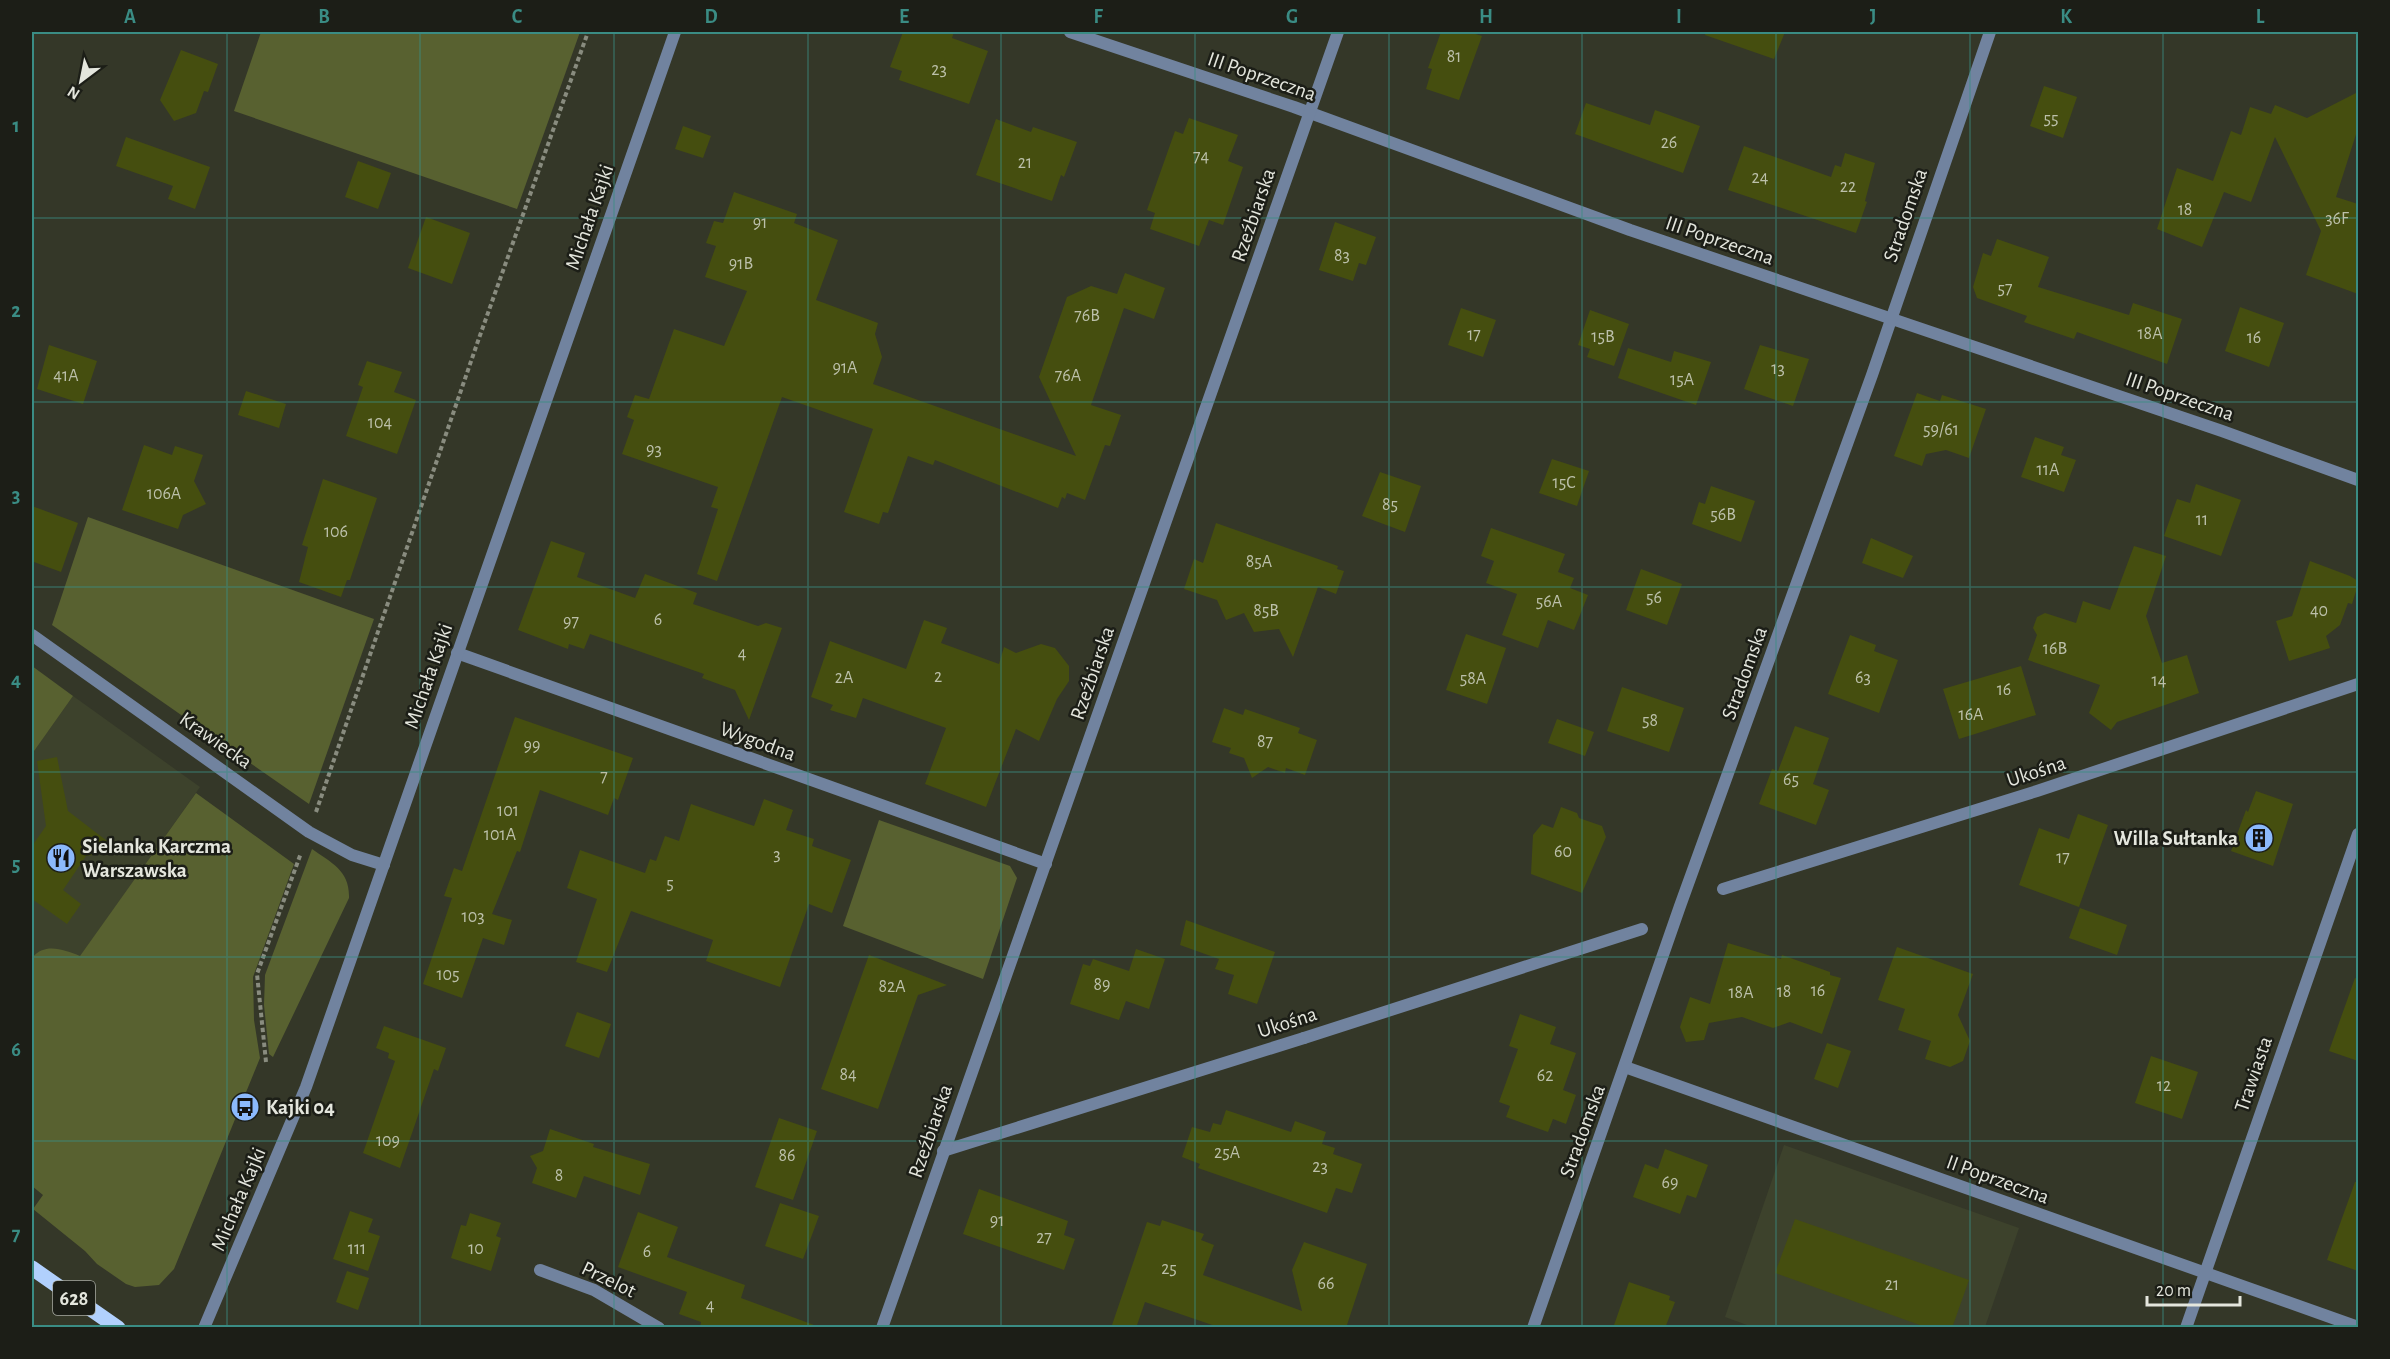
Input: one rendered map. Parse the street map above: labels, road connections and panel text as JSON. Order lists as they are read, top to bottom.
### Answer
{
  "streets": {
    "main road": ["628"],
    "street": [
      "III Poprzeczna",
      "Rzeźbiarska",
      "Stradomska",
      "Michała Kajki",
      "Krawiecka",
      "Wygodna",
      "Ukośna",
      "Trawiasta",
      "II Poprzeczna",
      "Przelot"
    ]
  },
  "crossings": [
    ["III Poprzeczna", "Rzeźbiarska"],
    ["III Poprzeczna", "Stradomska"],
    ["Rzeźbiarska", "Wygodna"],
    ["Rzeźbiarska", "Ukośna"],
    ["Stradomska", "II Poprzeczna"],
    ["Michała Kajki", "Krawiecka"],
    ["Michała Kajki", "Wygodna"],
    ["Trawiasta", "II Poprzeczna"]
  ],
  "places": {
    "building": ["Willa Sułtanka"],
    "restaurant": ["Sielanka Karczma Warszawska"],
    "bus stop": ["Kajki 04"]
  },
  "house_numbers": [
    "81",
    "23",
    "55",
    "26",
    "74",
    "21",
    "24",
    "22",
    "18",
    "36F",
    "91",
    "83",
    "91B",
    "57",
    "76B",
    "18A",
    "17",
    "15B",
    "16",
    "91A",
    "13",
    "41A",
    "76A",
    "15A",
    "104",
    "59/61",
    "93",
    "11A",
    "15C",
    "106A",
    "85",
    "56B",
    "11",
    "106",
    "85A",
    "56",
    "56A",
    "85B",
    "40",
    "6",
    "97",
    "16B",
    "4",
    "2",
    "2A",
    "63",
    "58A",
    "14",
    "16",
    "16A",
    "58",
    "87",
    "99",
    "7",
    "65",
    "101",
    "101A",
    "60",
    "3",
    "17",
    "5",
    "103",
    "105",
    "89",
    "82A",
    "16",
    "18",
    "18A",
    "84",
    "62",
    "12",
    "109",
    "25A",
    "86",
    "23",
    "8",
    "69",
    "91",
    "27",
    "111",
    "10",
    "6",
    "25",
    "66",
    "21",
    "4"
  ],
  "scale_bar": "20 m",
  "north": "bottom left",
  "grid": {
    "columns": [
      "A",
      "B",
      "C",
      "D",
      "E",
      "F",
      "G",
      "H",
      "I",
      "J",
      "K",
      "L"
    ],
    "rows": [
      "1",
      "2",
      "3",
      "4",
      "5",
      "6",
      "7"
    ]
  }
}
